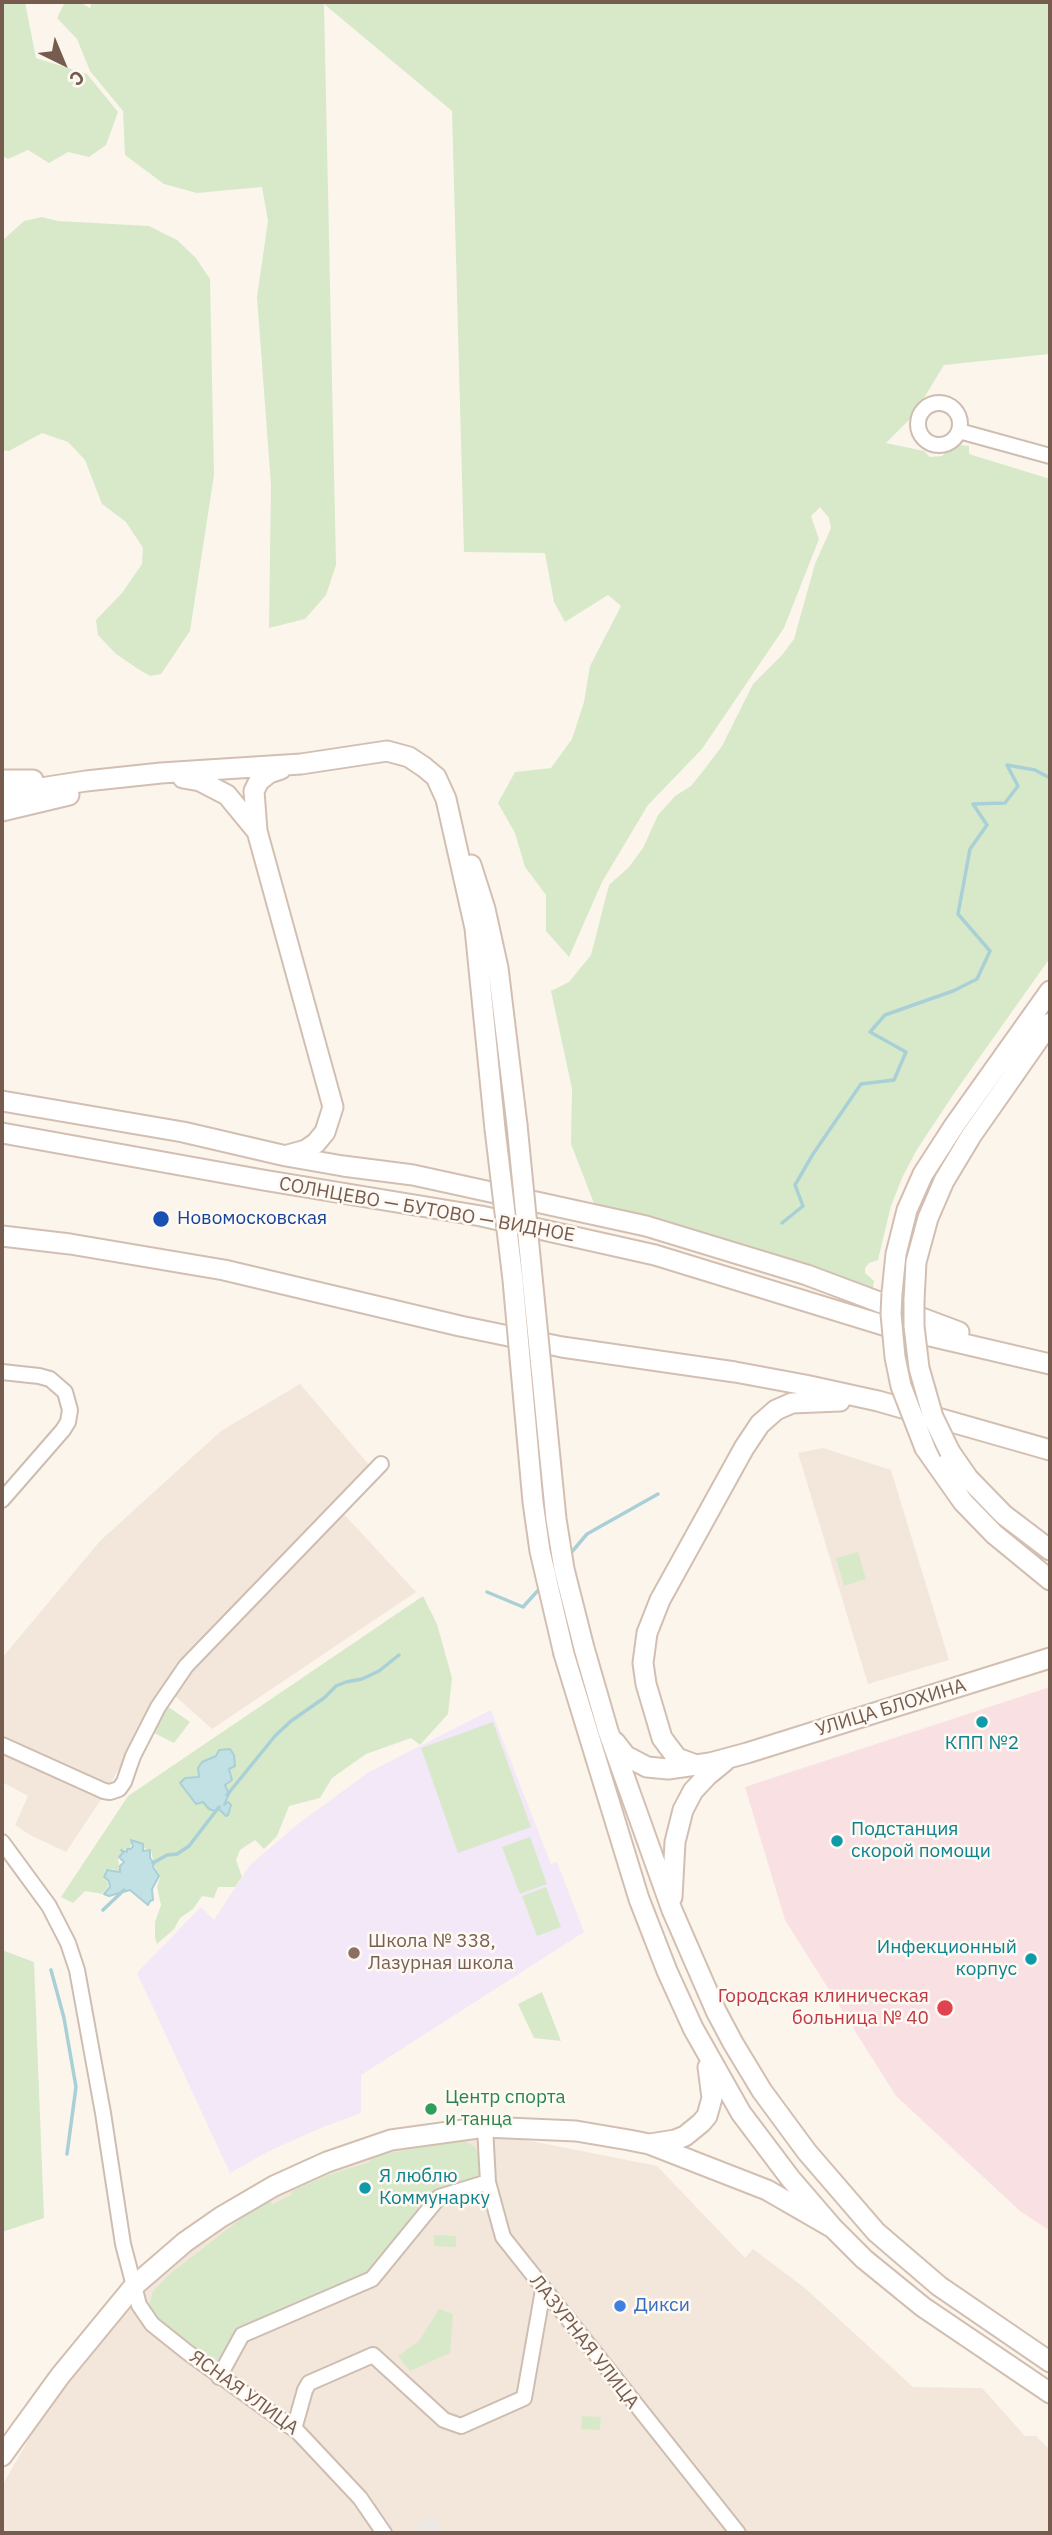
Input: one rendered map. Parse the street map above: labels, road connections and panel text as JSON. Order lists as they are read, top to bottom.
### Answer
{
  "streets": {
    "main road": ["СОЛНЦЕВО — БУТОВО — ВИДНОЕ", "УЛИЦА БЛОХИНА"],
    "street": ["ЛАЗУРНАЯ УЛИЦА", "ЯСНАЯ УЛИЦА"]
  },
  "places": [
    "Новомосковская",
    "КПП №2",
    "Подстанция скорой помощи",
    "Школа № 338, Лазурная школа",
    "Инфекционный корпус",
    "Городская клиническая больница № 40",
    "Центр спорта и танца",
    "Я люблю Коммунарку",
    "Дикси"
  ],
  "north": "bottom right"
}
